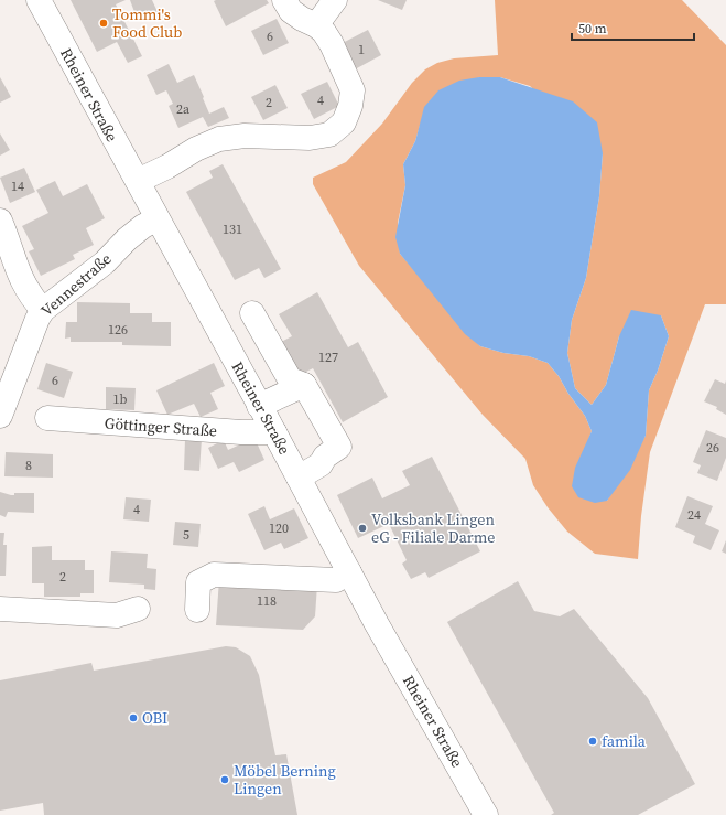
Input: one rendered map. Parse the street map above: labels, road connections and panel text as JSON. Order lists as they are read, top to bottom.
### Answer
{
  "streets": {
    "street": ["Rheiner Straße", "Vennestraße", "Göttinger Straße"]
  },
  "crossings": [
    ["Rheiner Straße", "Vennestraße"],
    ["Rheiner Straße", "Göttinger Straße"]
  ],
  "places": [
    "Tommi's Food Club",
    "Volksbank Lingen eG - Filiale Darme",
    "OBI",
    "famila",
    "Möbel Berning Lingen"
  ],
  "house_numbers": [
    "6",
    "1",
    "4",
    "2",
    "2a",
    "14",
    "131",
    "126",
    "127",
    "6",
    "1b",
    "26",
    "8",
    "4",
    "24",
    "120",
    "5",
    "2",
    "118"
  ],
  "scale_bar": "50 m"
}
